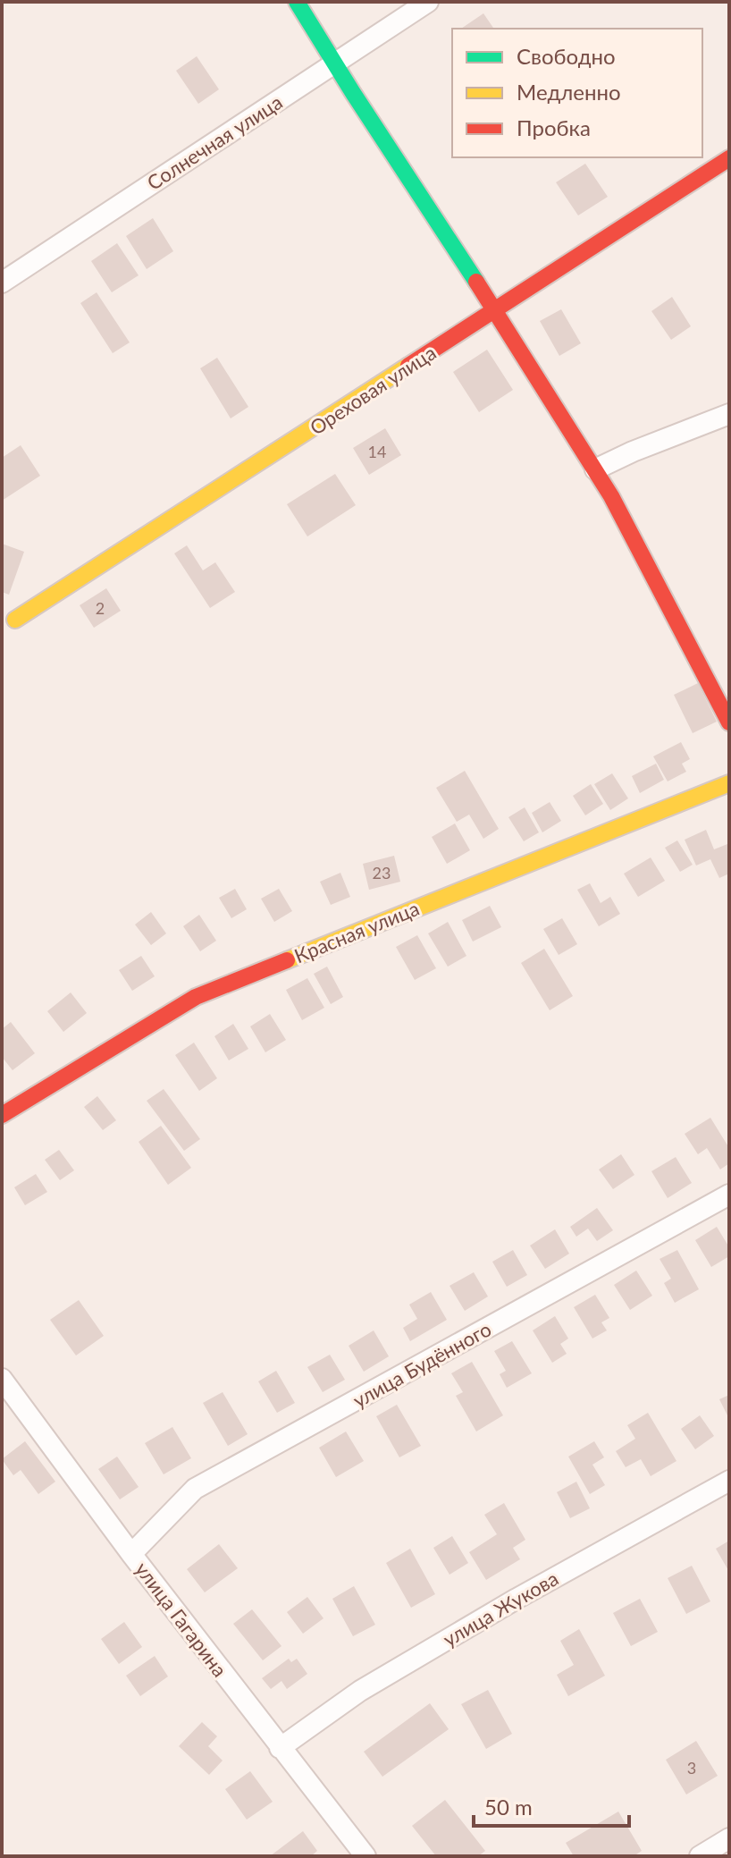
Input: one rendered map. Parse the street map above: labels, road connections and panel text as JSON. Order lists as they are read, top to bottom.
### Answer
{
  "streets": {
    "street": [
      "Солнечная улица",
      "Ореховая улица",
      "Красная улица",
      "улица Будённого",
      "улица Жукова",
      "улица Гагарина"
    ]
  },
  "crossings": [
    ["улица Будённого", "улица Гагарина"],
    ["улица Жукова", "улица Гагарина"]
  ],
  "house_numbers": [
    "14",
    "2",
    "23",
    "3"
  ],
  "legend": ["Свободно", "Медленно", "Пробка"],
  "scale_bar": "50 m"
}
